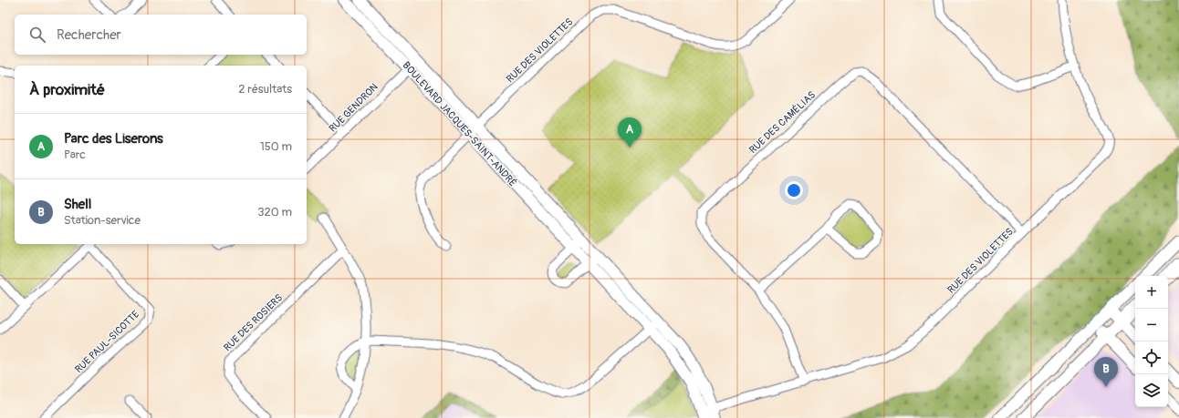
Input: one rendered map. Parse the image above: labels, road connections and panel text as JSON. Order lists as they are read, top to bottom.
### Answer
{
  "streets": {
    "street": [
      "RUE DES VIOLETTES",
      "RUE GENDRON",
      "RUE DES CAMÉLIAS",
      "BOULEVARD JACQUES-SAINT-ANDRÉ",
      "RUE DES ROSIERS",
      "RUE PAUL-SICOTTE"
    ]
  },
  "crossings": [
    ["RUE DES VIOLETTES", "RUE DES CAMÉLIAS"],
    ["RUE DES VIOLETTES", "BOULEVARD JACQUES-SAINT-ANDRÉ"],
    ["RUE GENDRON", "BOULEVARD JACQUES-SAINT-ANDRÉ"]
  ],
  "page": {
    "search": "Rechercher",
    "heading": ["À proximité", "2 résultats"],
    "list": [
      {
        "mark": "A",
        "name": "Parc des Liserons",
        "note": "Parc",
        "value": "150 m"
      },
      {
        "mark": "B",
        "name": "Shell",
        "note": "Station-service",
        "value": "320 m"
      }
    ],
    "pins": ["A", "B"],
    "map_buttons": ["+", "−"]
  }
}
